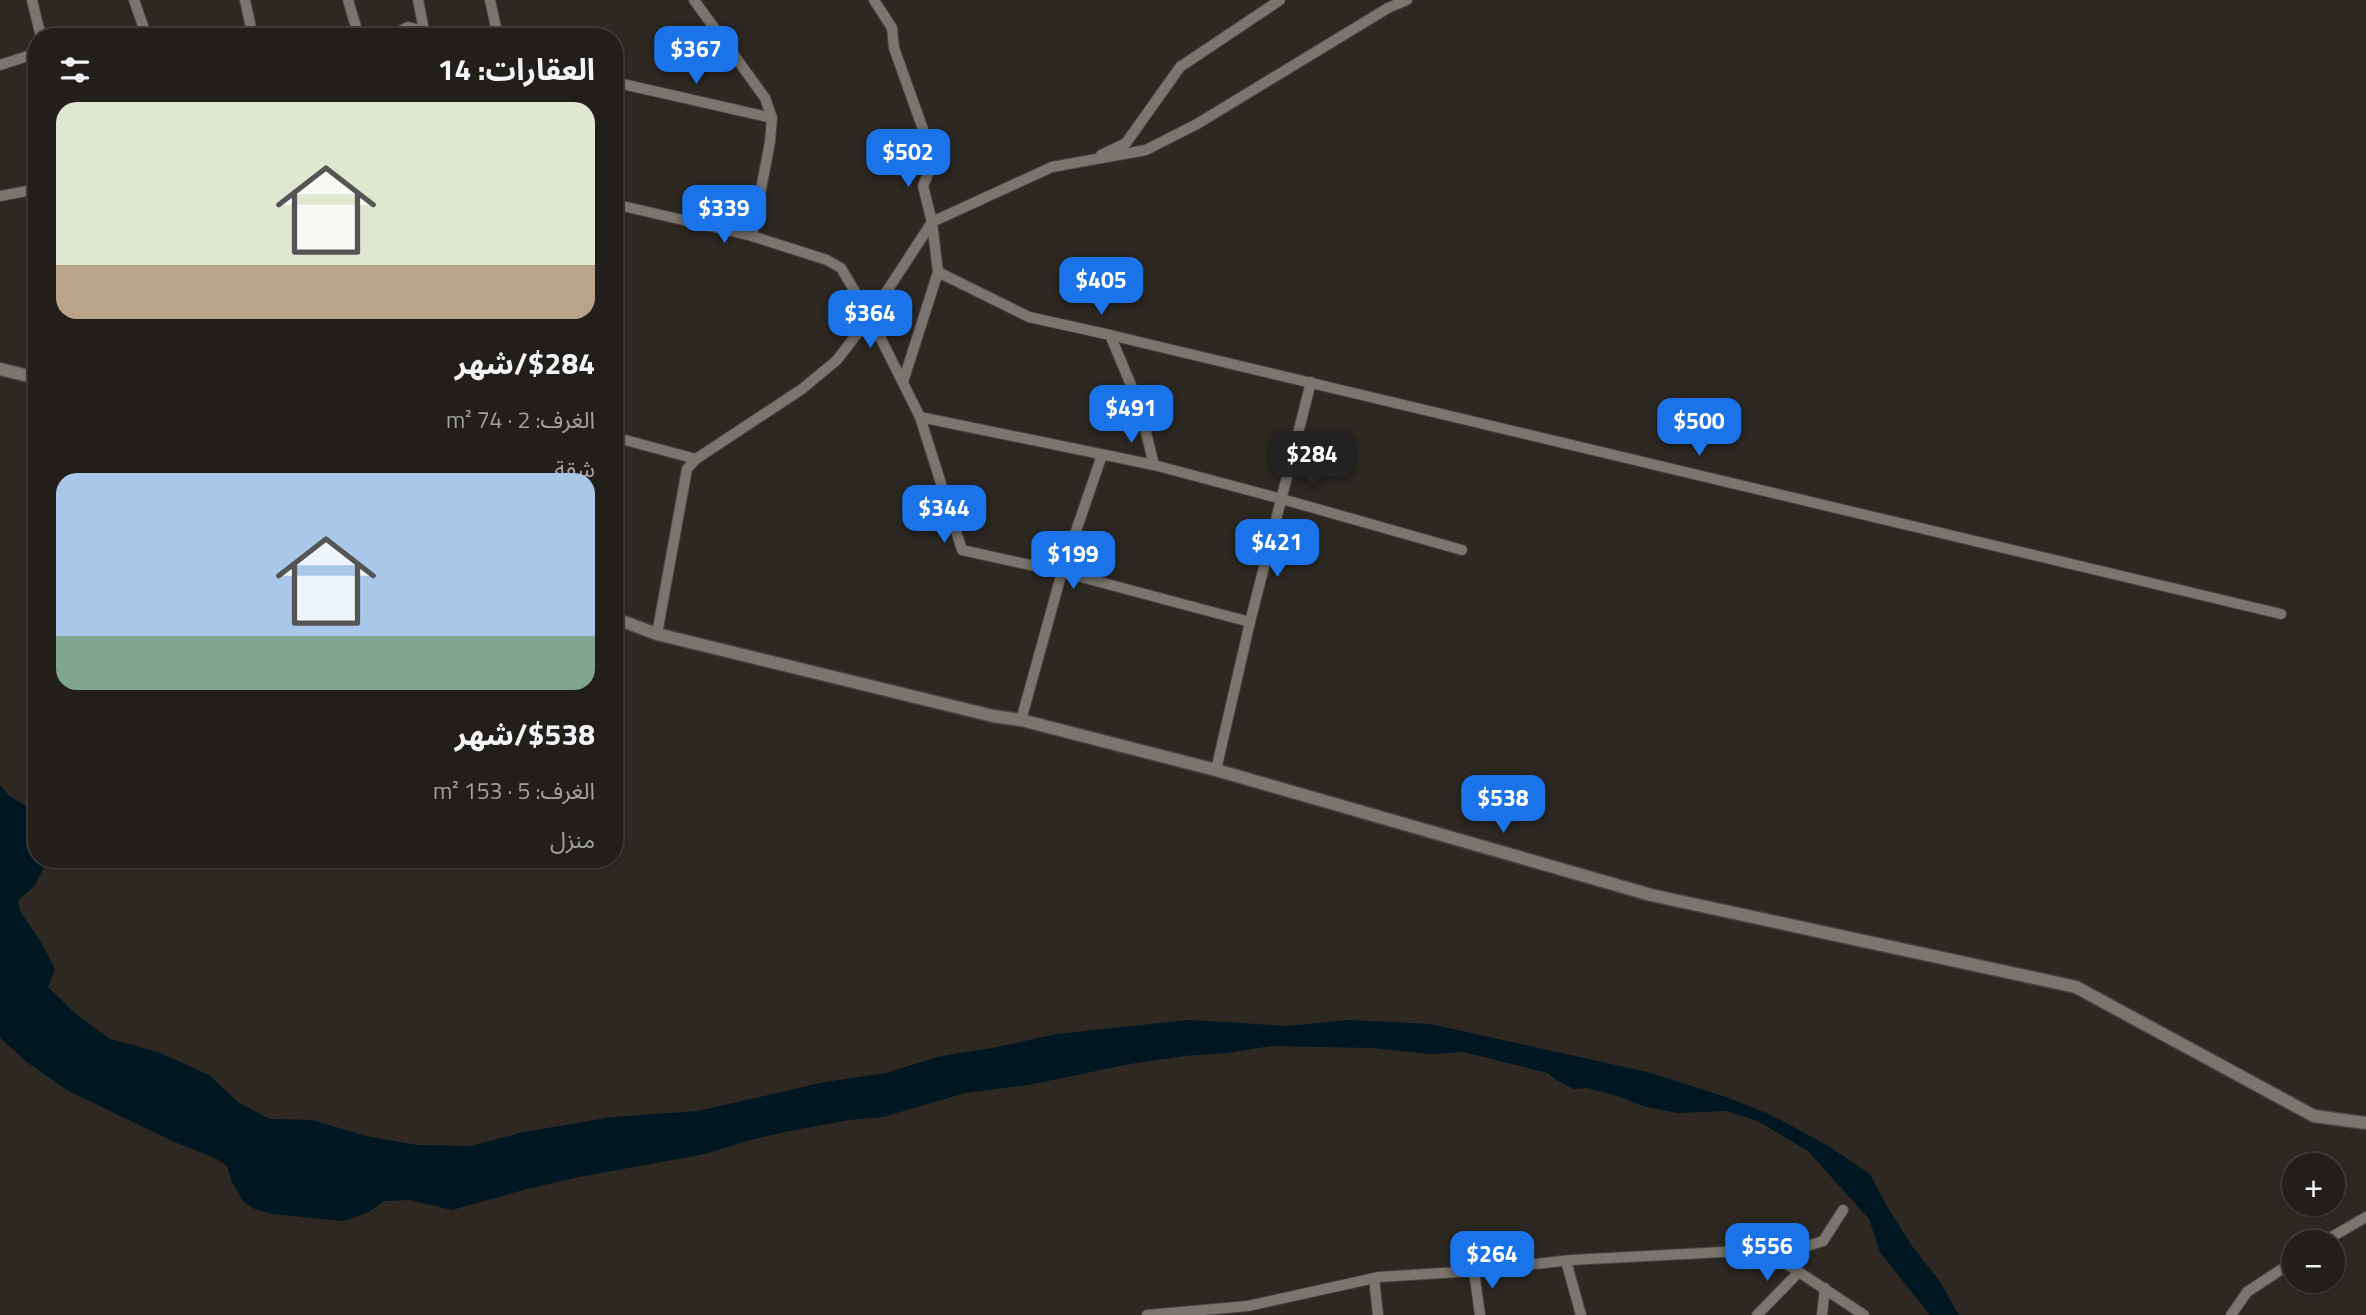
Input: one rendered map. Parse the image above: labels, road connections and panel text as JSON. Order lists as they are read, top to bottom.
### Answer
{
  "page": {
    "price": [
      "$367",
      "$502",
      "$339",
      "$405",
      "$364",
      "$491",
      "$500",
      "$284",
      "$344",
      "$421",
      "$199",
      "$538",
      "$556",
      "$264"
    ],
    "heading": "العقارات: 14",
    "list": [
      {
        "name": "$284/شهر",
        "note": "الغرف: 2 · 74 m² · شقة"
      },
      {
        "name": "$538/شهر",
        "note": "الغرف: 5 · 153 m² · منزل"
      }
    ],
    "map_buttons": ["+", "−"]
  }
}
